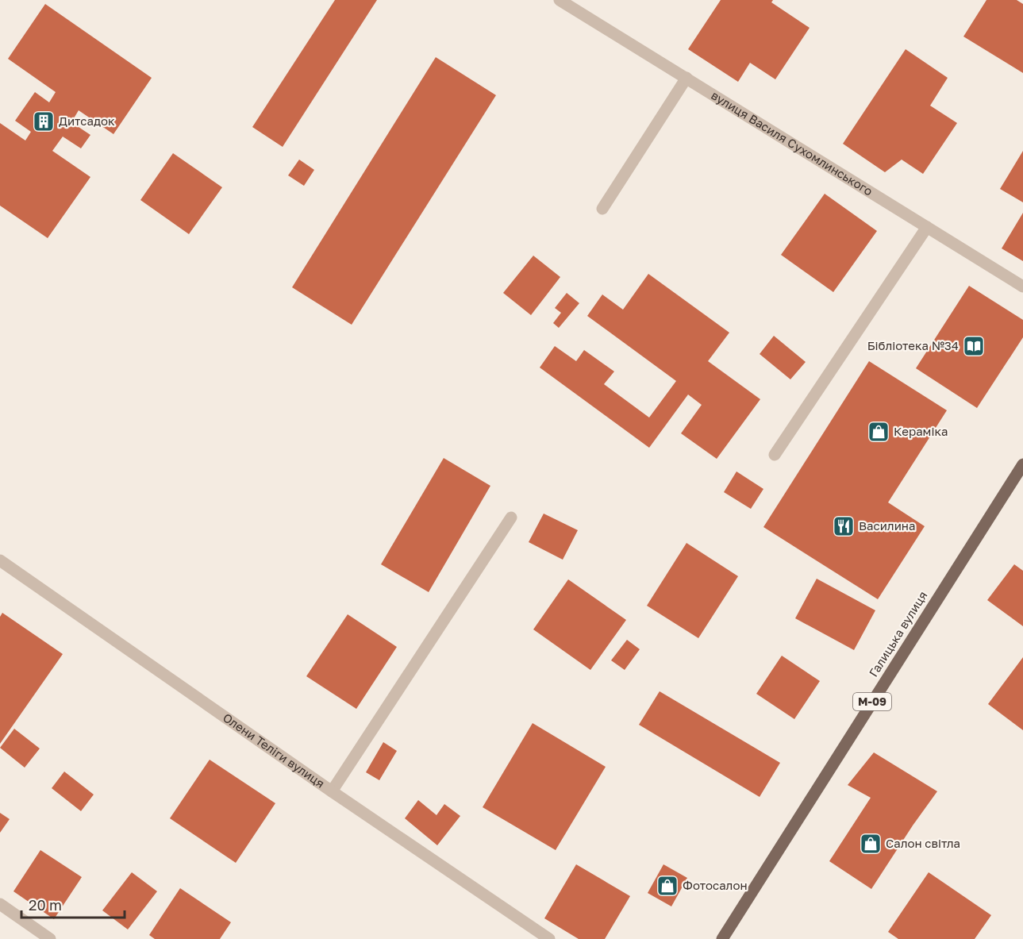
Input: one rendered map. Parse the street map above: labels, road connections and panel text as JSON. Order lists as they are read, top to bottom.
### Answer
{
  "streets": {
    "main road": ["Галицька вулиця", "М-09"],
    "street": ["вулиця Василя Сухомлинського", "Олени Теліги вулиця"]
  },
  "places": {
    "building": ["Дитсадок"],
    "library": ["Бібліотека №34"],
    "shop": ["Кераміка", "Салон світла", "Фотосалон"],
    "restaurant": ["Василина"]
  },
  "scale_bar": "20 m"
}
